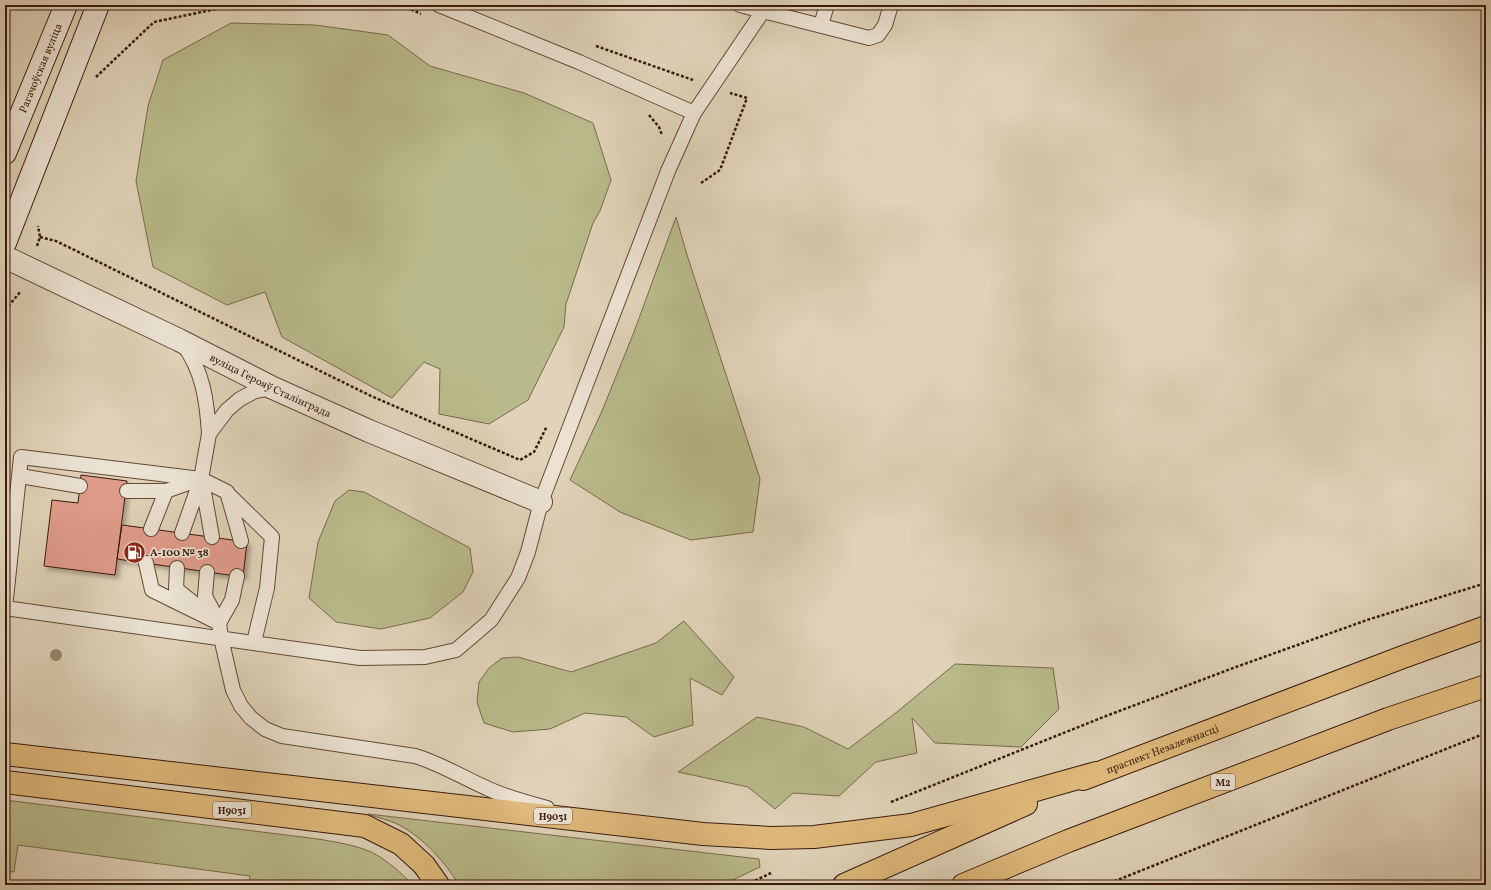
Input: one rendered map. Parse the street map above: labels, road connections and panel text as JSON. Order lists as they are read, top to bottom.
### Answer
{
  "streets": {
    "highway": ["праспект Незалежнасці", "М2", "Н9031"],
    "street": ["Рагачоўская вуліца", "вуліца Герояў Сталінграда"]
  },
  "crossings": [
    ["праспект Незалежнасці", "Н9031"]
  ],
  "places": {
    "fuel station": ["А-100 № 38"]
  }
}
